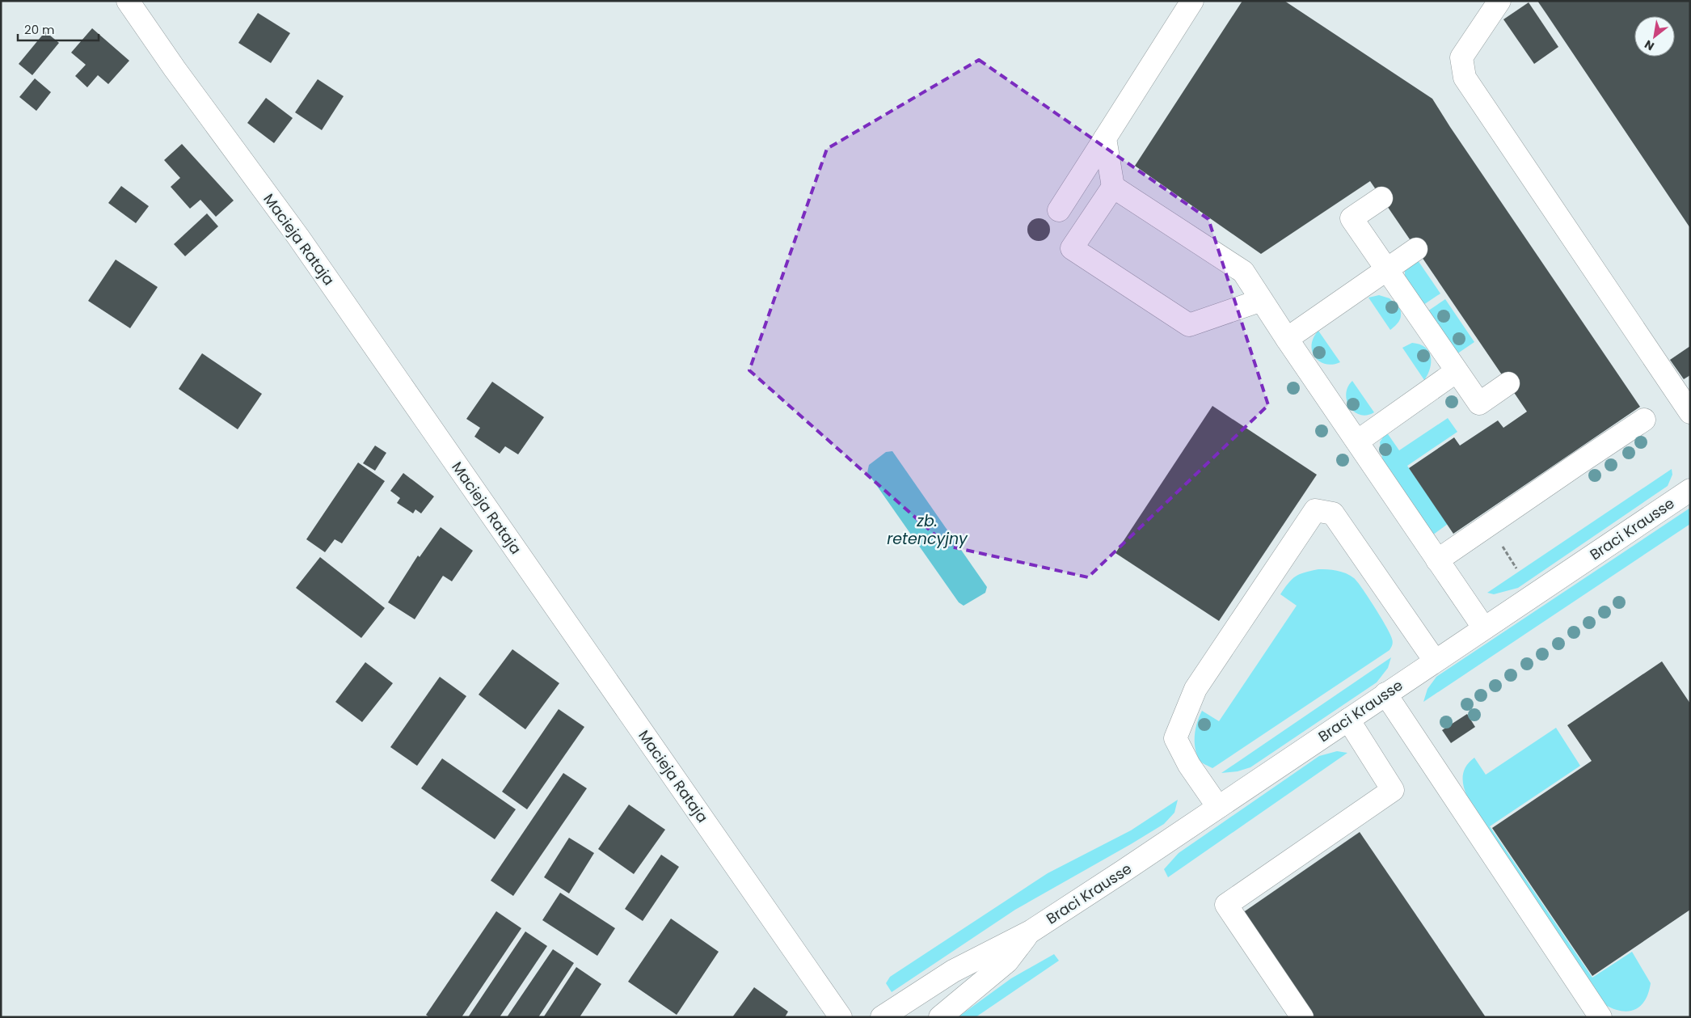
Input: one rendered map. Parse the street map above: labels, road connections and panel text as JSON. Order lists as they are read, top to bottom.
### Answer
{
  "streets": {
    "street": ["Macieja Rataja", "Braci Krausse"]
  },
  "water": ["zb. retencyjny"],
  "scale_bar": "20 m",
  "north": "bottom left"
}
